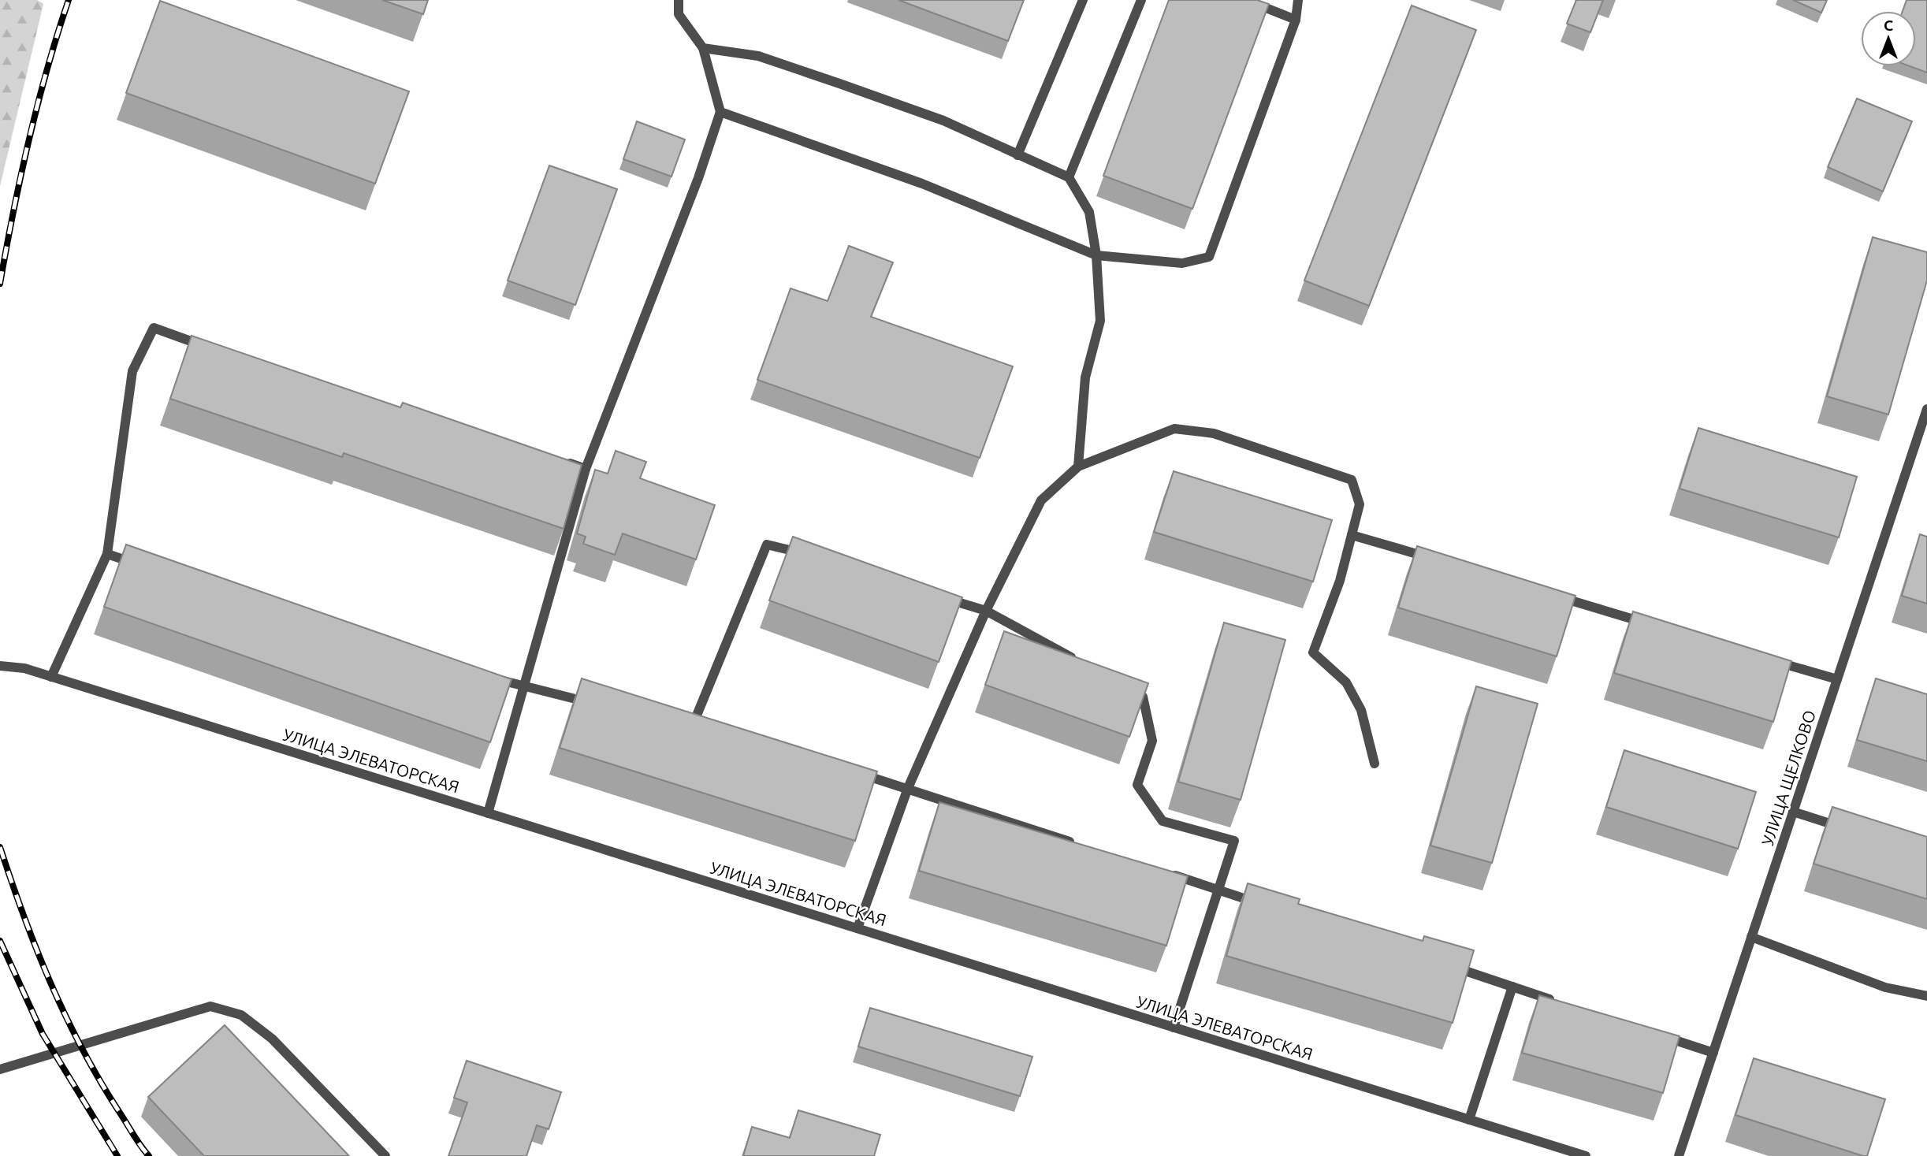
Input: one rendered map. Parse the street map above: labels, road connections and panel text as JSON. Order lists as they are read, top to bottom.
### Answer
{
  "streets": {
    "street": ["УЛИЦА ЭЛЕВАТОРСКАЯ", "УЛИЦА ЩЕЛКОВО"]
  },
  "north": "top"
}
